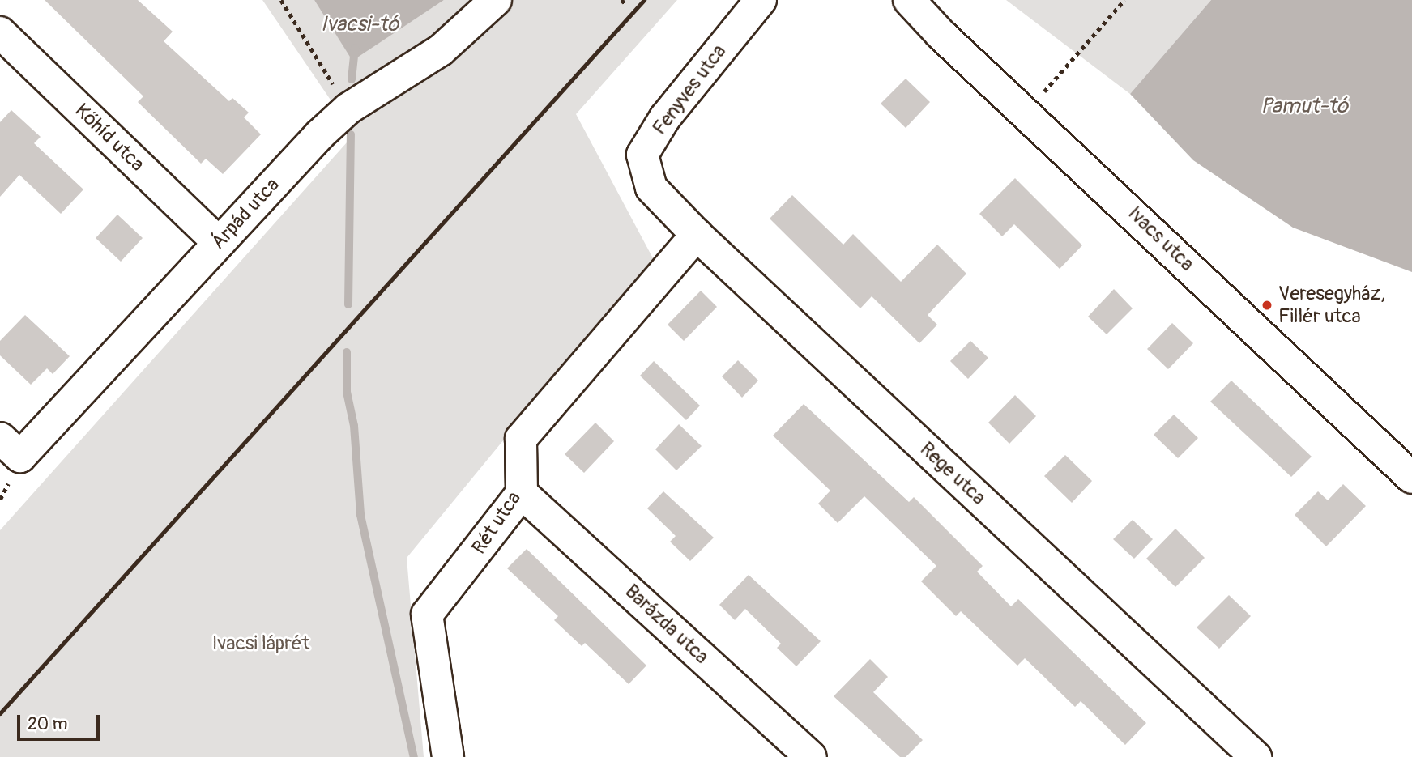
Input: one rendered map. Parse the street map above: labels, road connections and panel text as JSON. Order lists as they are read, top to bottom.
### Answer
{
  "streets": {
    "street": [
      "Fenyves utca",
      "Kőhíd utca",
      "Árpád utca",
      "Ivacs utca",
      "Rege utca",
      "Rét utca",
      "Barázda utca"
    ]
  },
  "crossings": [
    ["Fenyves utca", "Rege utca"],
    ["Kőhíd utca", "Árpád utca"],
    ["Rege utca", "Rét utca"],
    ["Rét utca", "Barázda utca"]
  ],
  "water": ["Ivacsi-tó", "Pamut-tó"],
  "parks": ["Ivacsi láprét"],
  "places": ["Veresegyház, Fillér utca"],
  "scale_bar": "20 m"
}
